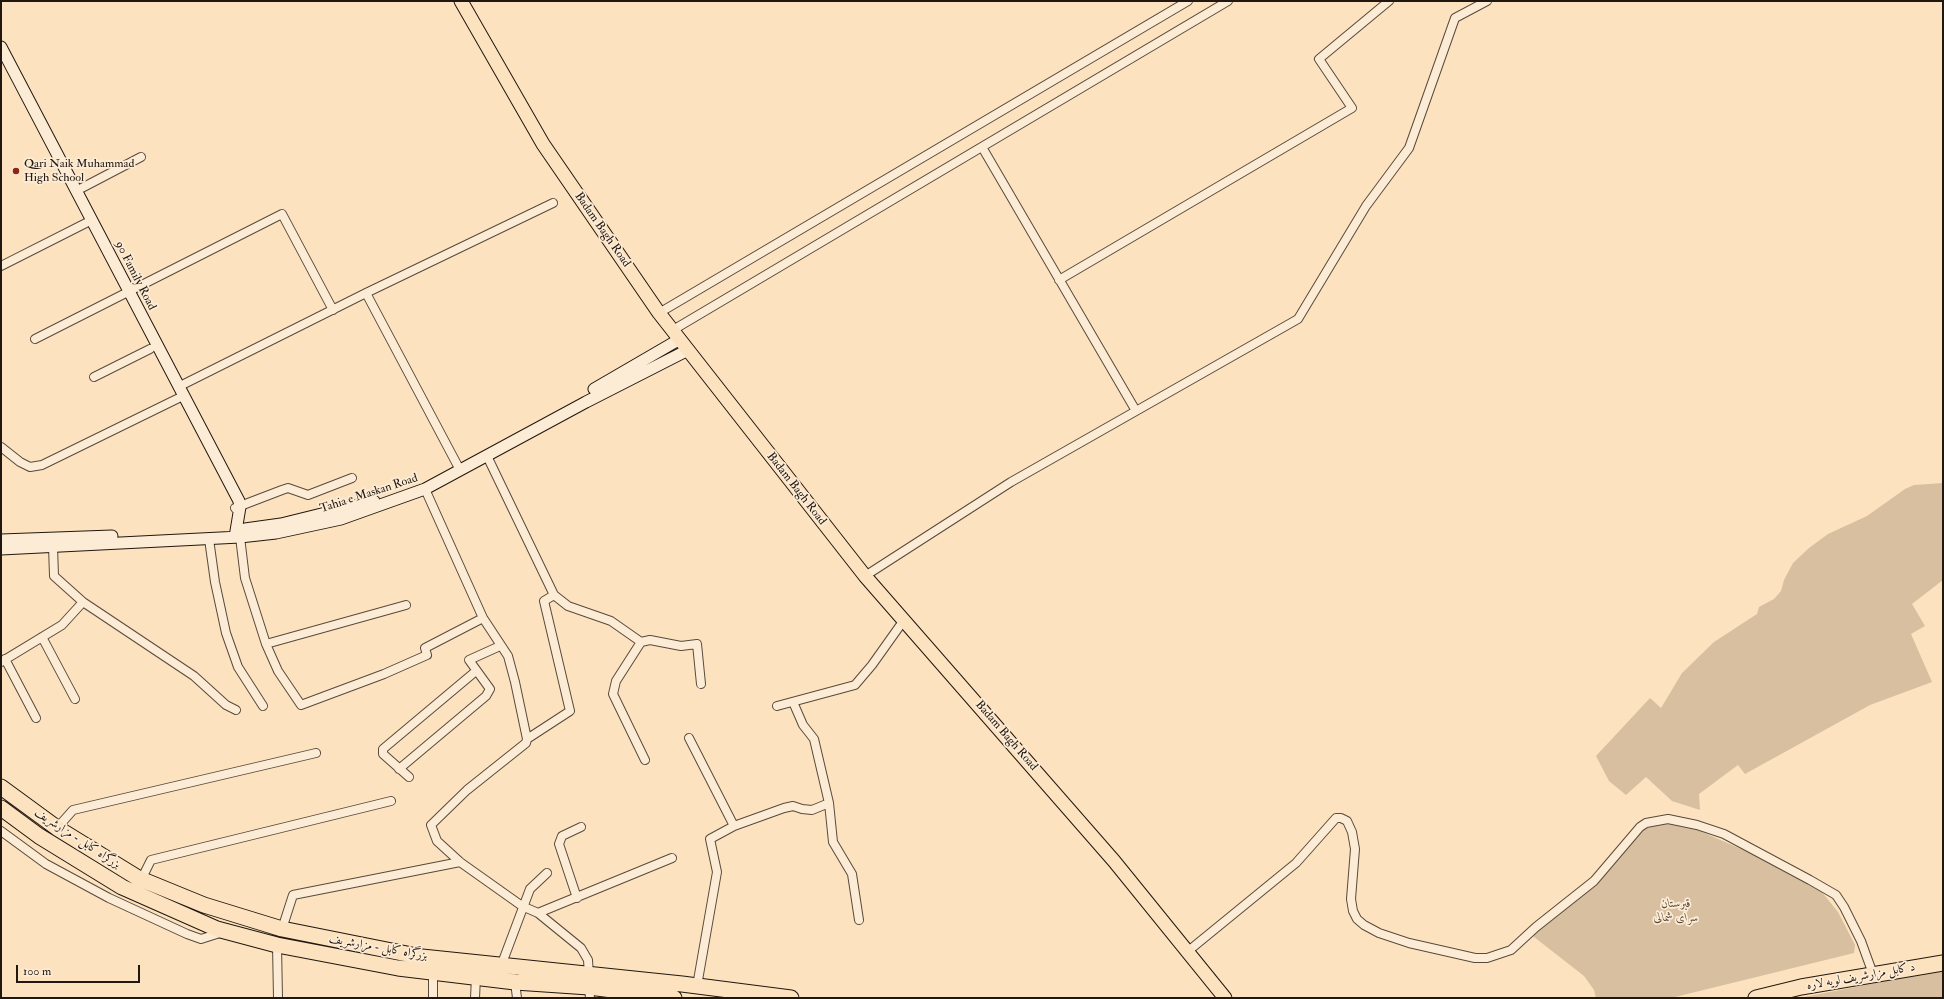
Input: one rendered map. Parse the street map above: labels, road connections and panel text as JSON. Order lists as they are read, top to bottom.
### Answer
{
  "streets": {
    "highway": ["بزرگراه کابل - مزارشریف", "د کابل مزارشریف لویه لاره"],
    "main road": ["Badam Bagh Road", "90 Family Road", "Tahia e Maskan Road"]
  },
  "crossings": [
    ["Badam Bagh Road", "Tahia e Maskan Road"]
  ],
  "parks": ["قبرستان سرای شمالی"],
  "places": ["Qari Naik Muhammad High School"],
  "scale_bar": "100 m"
}
